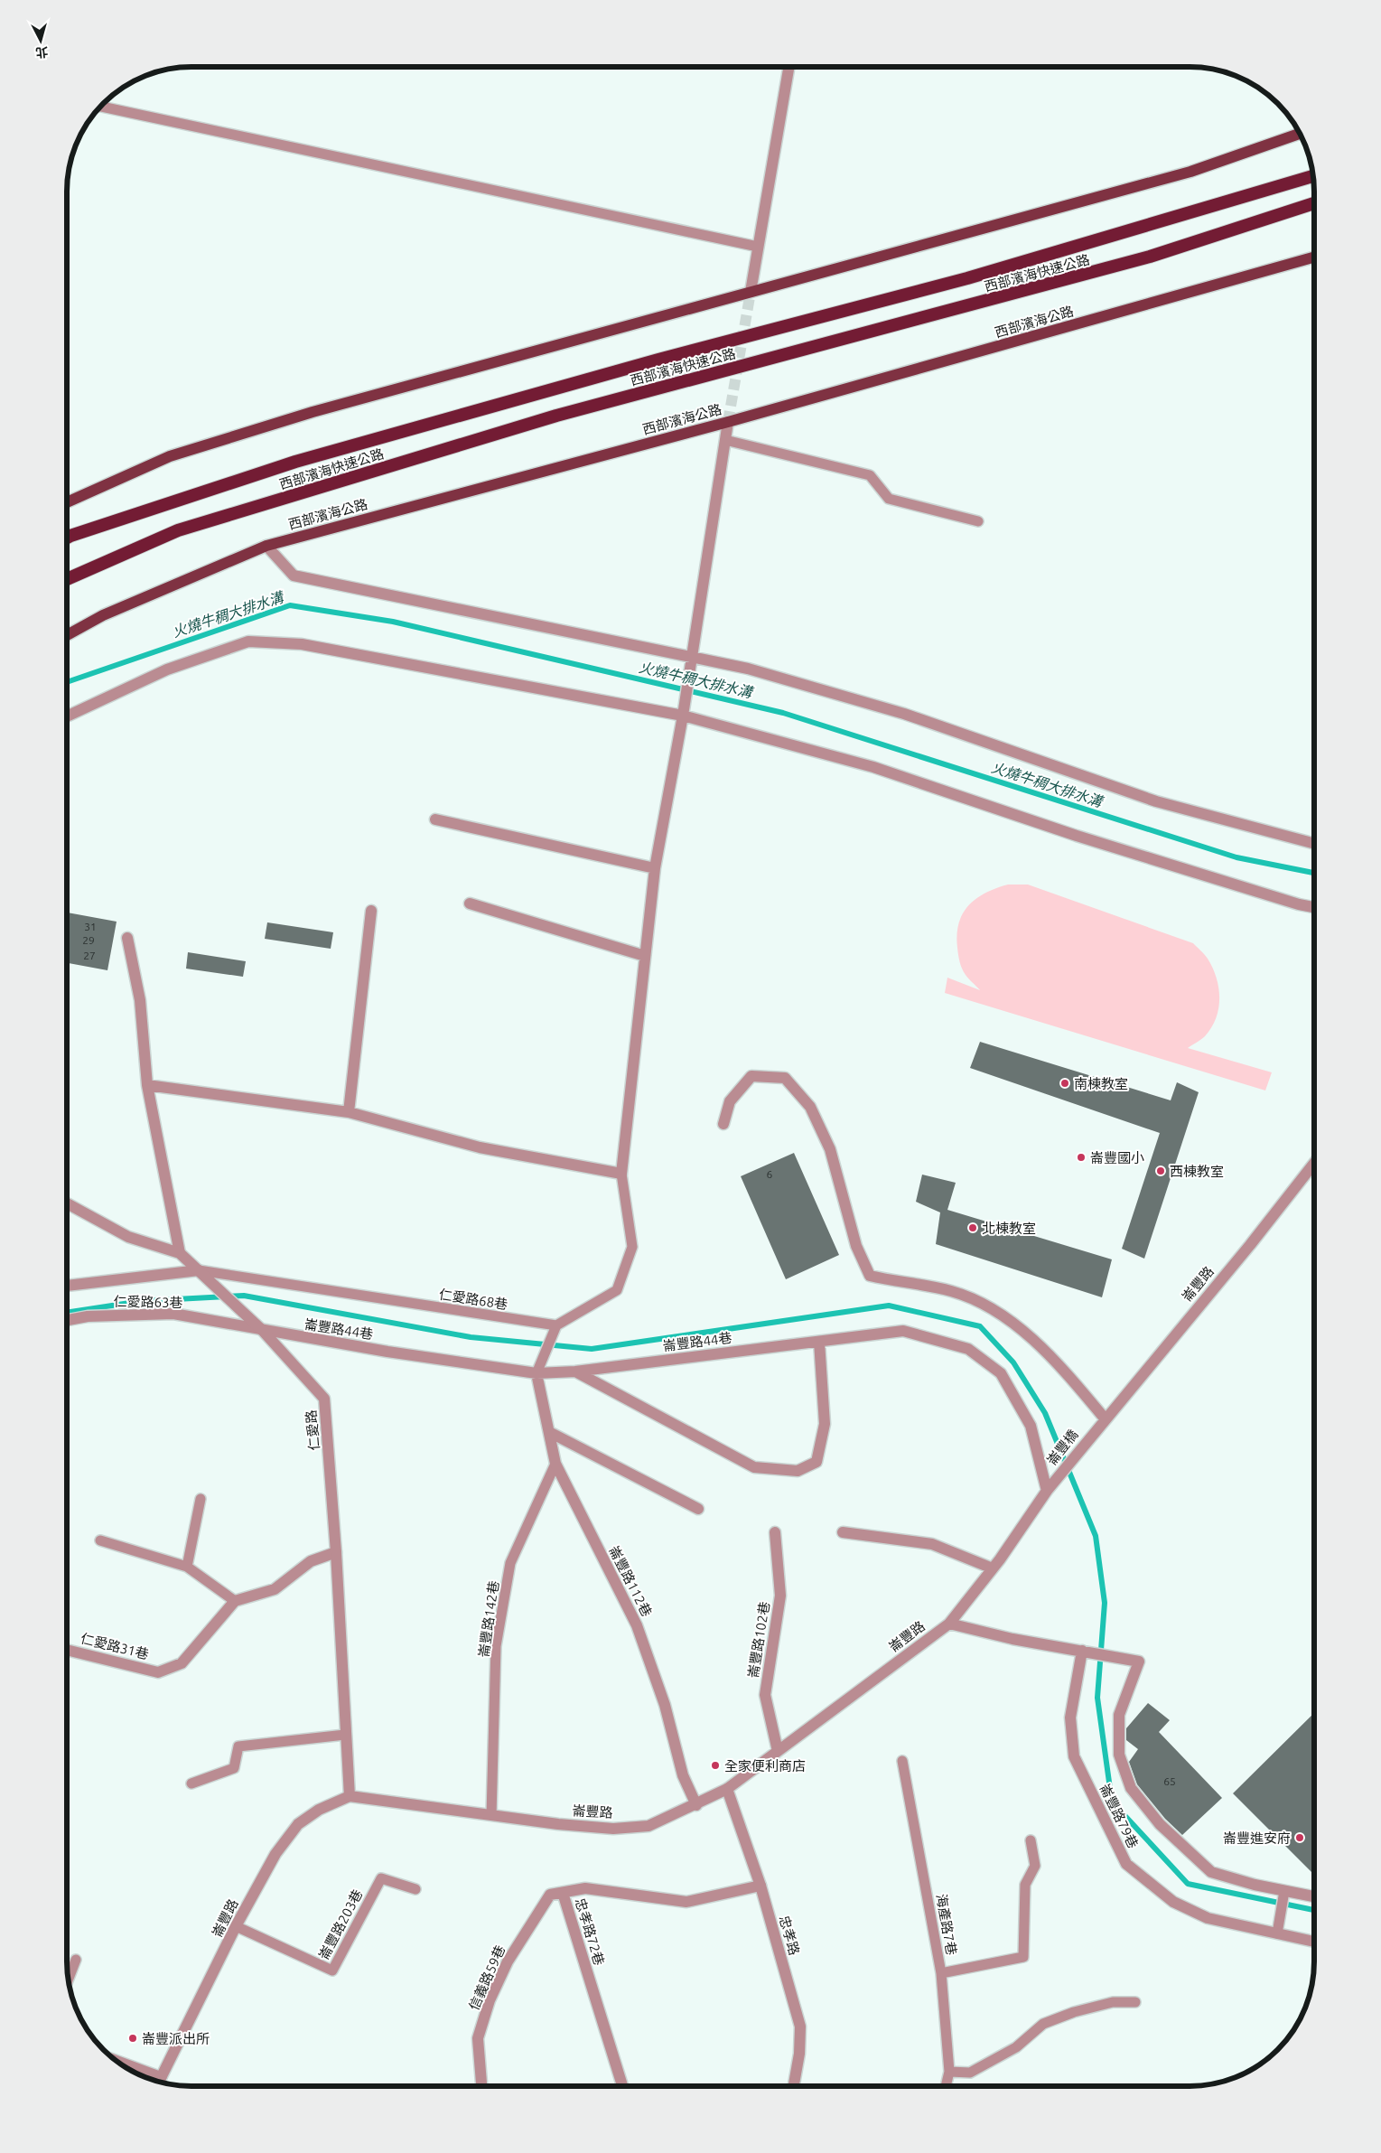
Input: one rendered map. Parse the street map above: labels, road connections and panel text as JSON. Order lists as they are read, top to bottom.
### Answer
{
  "streets": {
    "highway": ["西部濱海快速公路"],
    "main road": ["西部濱海公路"],
    "street": [
      "崙豐路",
      "仁愛路63巷",
      "崙豐路44巷",
      "仁愛路",
      "崙豐橋",
      "崙豐路112巷",
      "崙豐路102巷",
      "仁愛路31巷",
      "崙豐路79巷",
      "忠孝路72巷",
      "忠孝路",
      "信義路59巷"
    ],
    "lane": [
      "仁愛路68巷",
      "崙豐路142巷",
      "崙豐路203巷",
      "海產路7巷"
    ]
  },
  "crossings": [
    ["崙豐路", "崙豐路44巷"],
    ["崙豐路", "仁愛路"],
    ["崙豐路", "崙豐橋"],
    ["崙豐路", "崙豐路112巷"],
    ["崙豐路", "崙豐路142巷"],
    ["崙豐路", "崙豐路102巷"],
    ["崙豐路", "崙豐路203巷"],
    ["崙豐路", "忠孝路"],
    ["仁愛路68巷", "仁愛路"],
    ["仁愛路63巷", "崙豐路44巷"],
    ["仁愛路63巷", "仁愛路"],
    ["崙豐路44巷", "仁愛路"],
    ["崙豐路44巷", "崙豐路112巷"],
    ["崙豐路112巷", "崙豐路142巷"],
    ["忠孝路72巷", "忠孝路"],
    ["忠孝路72巷", "信義路59巷"]
  ],
  "water": ["火燒牛稠大排水溝"],
  "places": [
    "南棟教室",
    "崙豐國小",
    "西棟教室",
    "北棟教室",
    "全家便利商店",
    "崙豐進安府",
    "崙豐派出所"
  ],
  "house_numbers": [
    "31",
    "29",
    "27",
    "6",
    "65"
  ],
  "north": "bottom"
}
